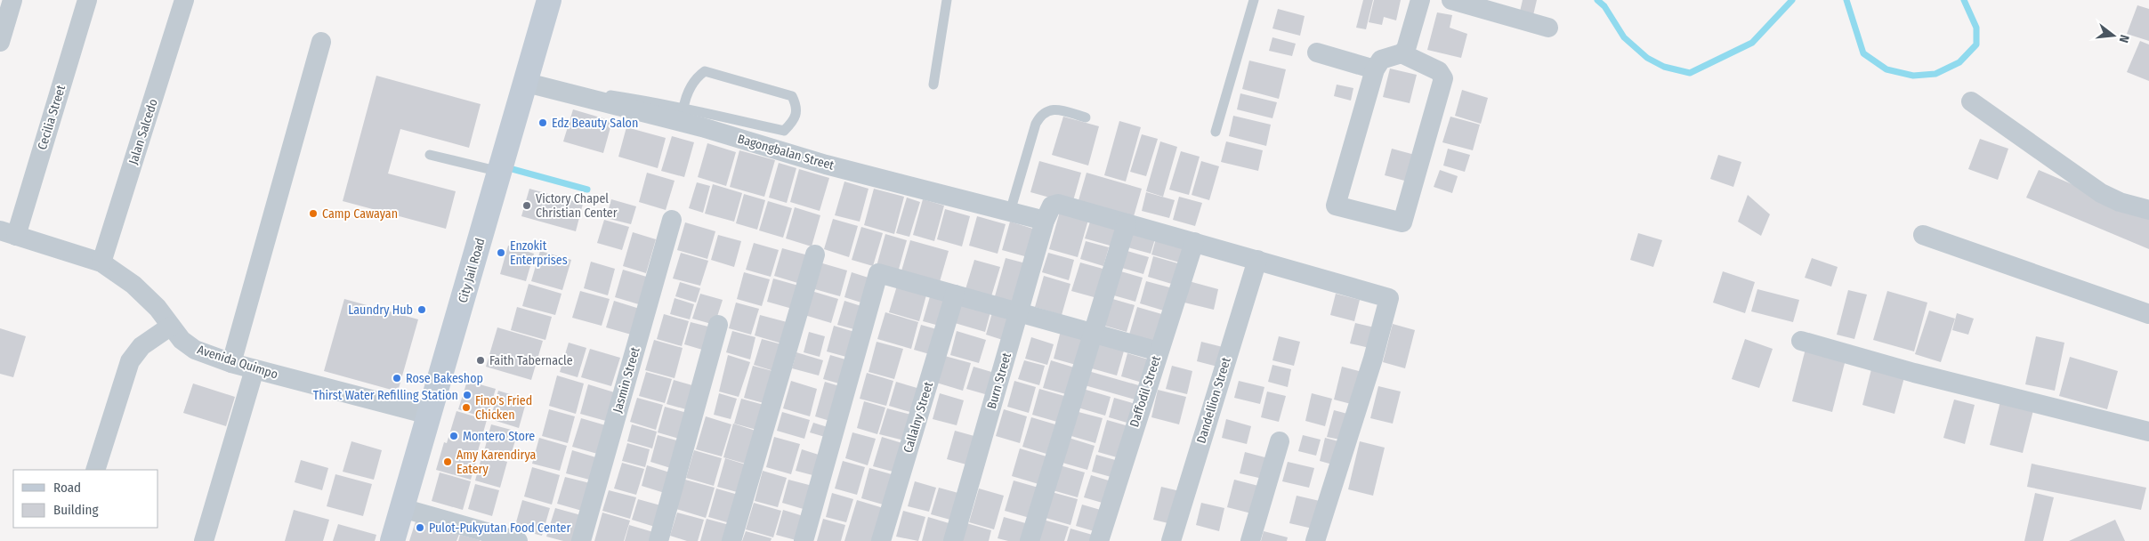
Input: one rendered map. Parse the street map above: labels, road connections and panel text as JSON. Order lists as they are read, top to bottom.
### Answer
{
  "streets": {
    "street": [
      "Cecilia Street",
      "Jalan Salcedo",
      "Bagongbalan Street",
      "City Jail Road",
      "Avenida Quimpo",
      "Jasmin Street",
      "Burn Street",
      "Daffodil Street",
      "Dandellion Street",
      "Callalny Street"
    ]
  },
  "crossings": [
    ["Cecilia Street", "Avenida Quimpo"],
    ["Jalan Salcedo", "Avenida Quimpo"],
    ["Bagongbalan Street", "City Jail Road"],
    ["Bagongbalan Street", "Burn Street"],
    ["City Jail Road", "Avenida Quimpo"]
  ],
  "places": [
    "Edz Beauty Salon",
    "Victory Chapel Christian Center",
    "Camp Cawayan",
    "Enzokit Enterprises",
    "Laundry Hub",
    "Faith Tabernacle",
    "Rose Bakeshop",
    "Thirst Water Refilling Station",
    "Fino's Fried Chicken",
    "Montero Store",
    "Amy Karendirya Eatery",
    "Pulot-Pukyutan Food Center"
  ],
  "legend": ["Road", "Building"],
  "north": "right"
}
